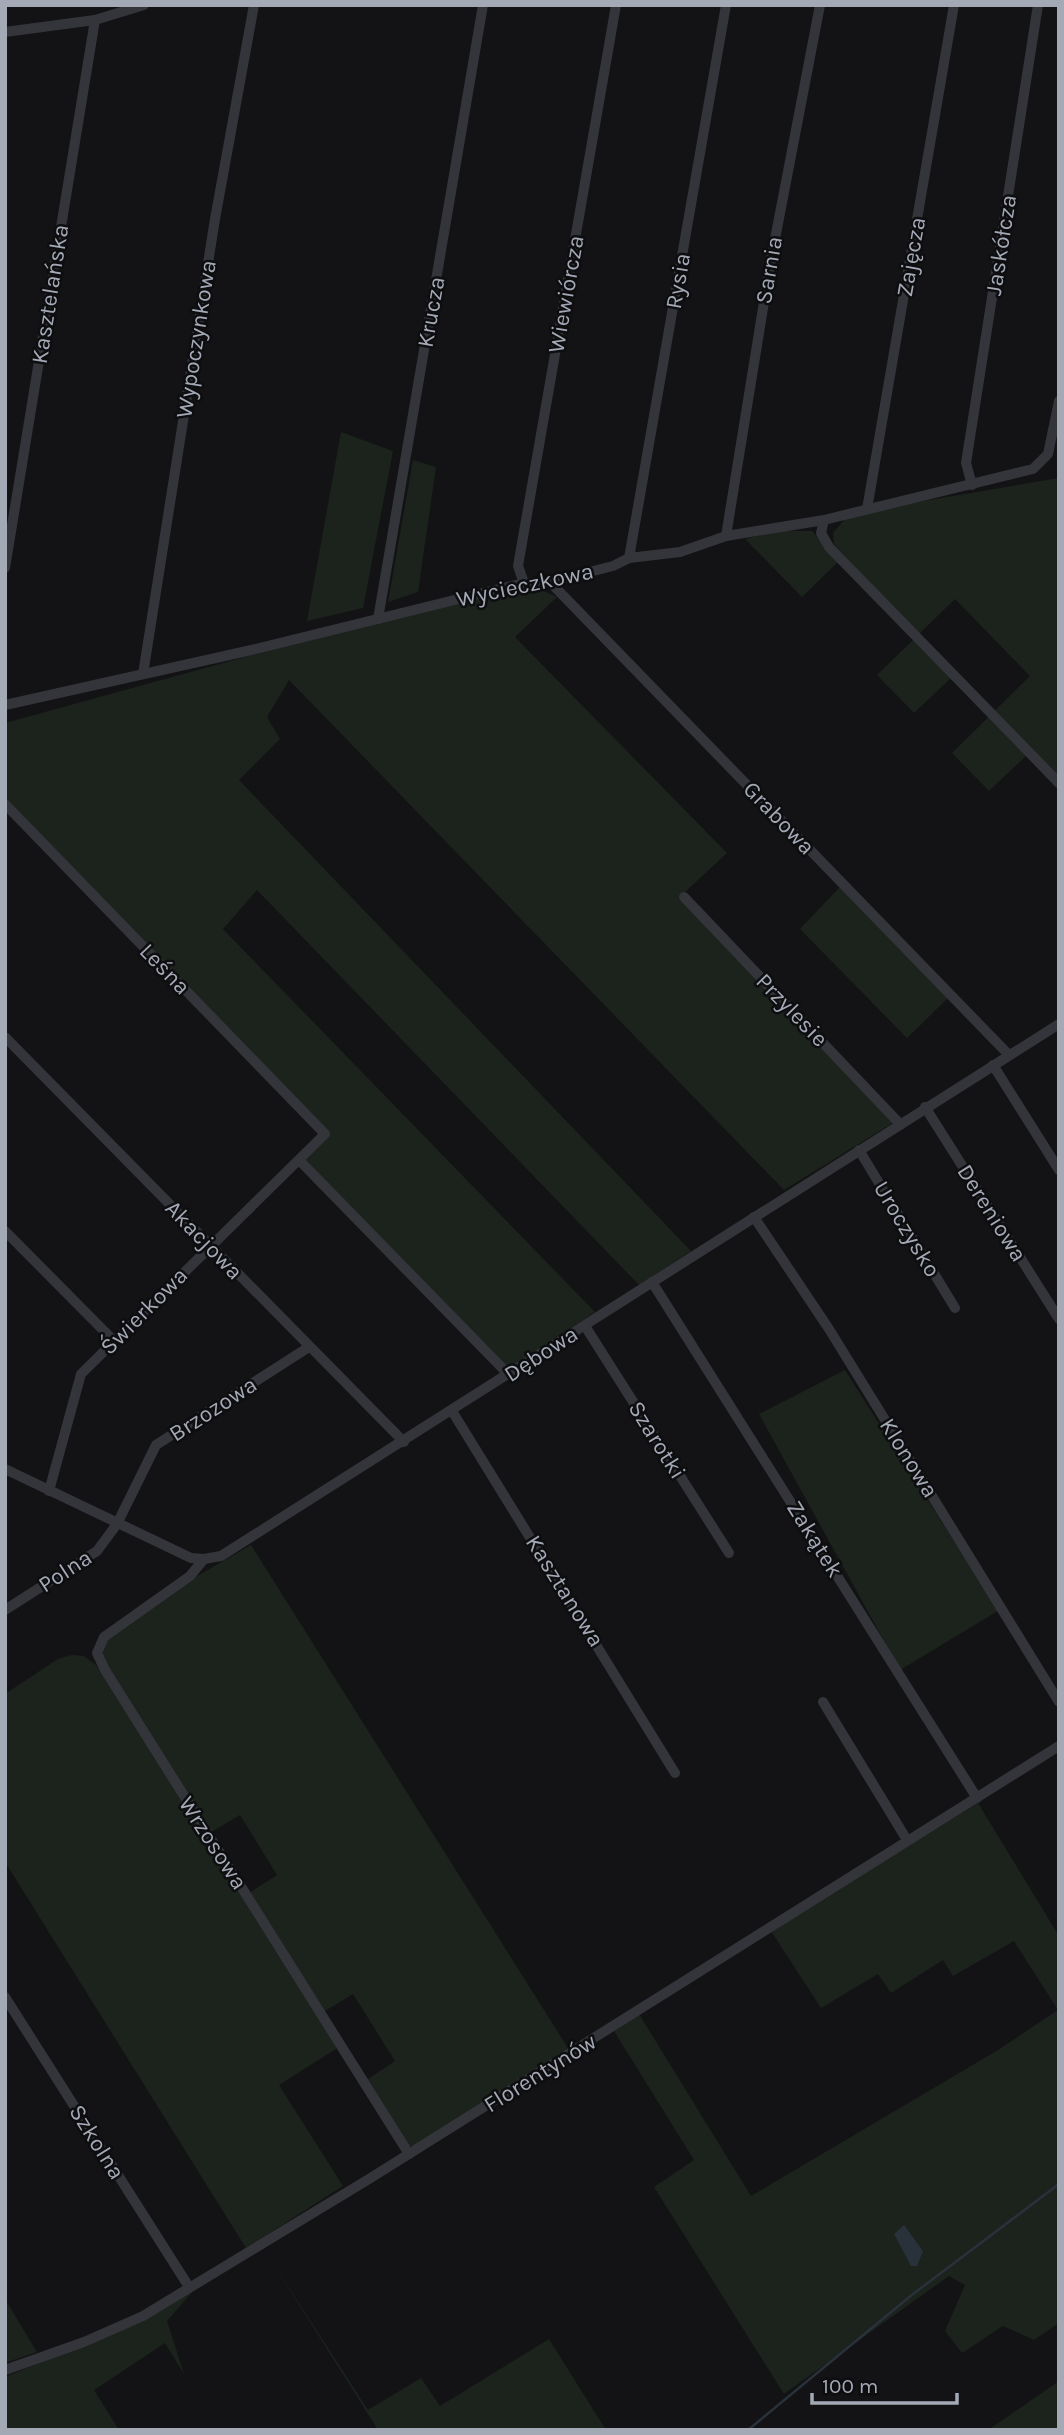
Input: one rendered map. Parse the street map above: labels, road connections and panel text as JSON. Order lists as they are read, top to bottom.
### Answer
{
  "streets": {
    "street": [
      "Jaskółcza",
      "Zajęcza",
      "Sarnia",
      "Rysia",
      "Kasztelańska",
      "Wiewiórcza",
      "Krucza",
      "Wypoczynkowa",
      "Wycieczkowa",
      "Grabowa",
      "Leśna",
      "Przylesie",
      "Dereniowa",
      "Uroczysko",
      "Akacjowa",
      "Świerkowa",
      "Dębowa",
      "Brzozowa",
      "Szarotki",
      "Klonowa",
      "Zakątek",
      "Polna",
      "Kasztanowa",
      "Wrzosowa",
      "Florentynów",
      "Szkolna"
    ]
  },
  "crossings": [
    ["Jaskółcza", "Wycieczkowa"],
    ["Zajęcza", "Wycieczkowa"],
    ["Sarnia", "Wycieczkowa"],
    ["Rysia", "Wycieczkowa"],
    ["Wiewiórcza", "Wycieczkowa"],
    ["Krucza", "Wycieczkowa"],
    ["Wypoczynkowa", "Wycieczkowa"],
    ["Wycieczkowa", "Grabowa"],
    ["Grabowa", "Dębowa"],
    ["Leśna", "Świerkowa"],
    ["Przylesie", "Dębowa"],
    ["Dereniowa", "Dębowa"],
    ["Uroczysko", "Dębowa"],
    ["Akacjowa", "Świerkowa"],
    ["Akacjowa", "Dębowa"],
    ["Akacjowa", "Brzozowa"],
    ["Dębowa", "Szarotki"],
    ["Dębowa", "Klonowa"],
    ["Dębowa", "Zakątek"],
    ["Dębowa", "Kasztanowa"],
    ["Dębowa", "Wrzosowa"],
    ["Brzozowa", "Polna"],
    ["Zakątek", "Florentynów"],
    ["Wrzosowa", "Florentynów"],
    ["Florentynów", "Szkolna"]
  ],
  "scale_bar": "100 m"
}
